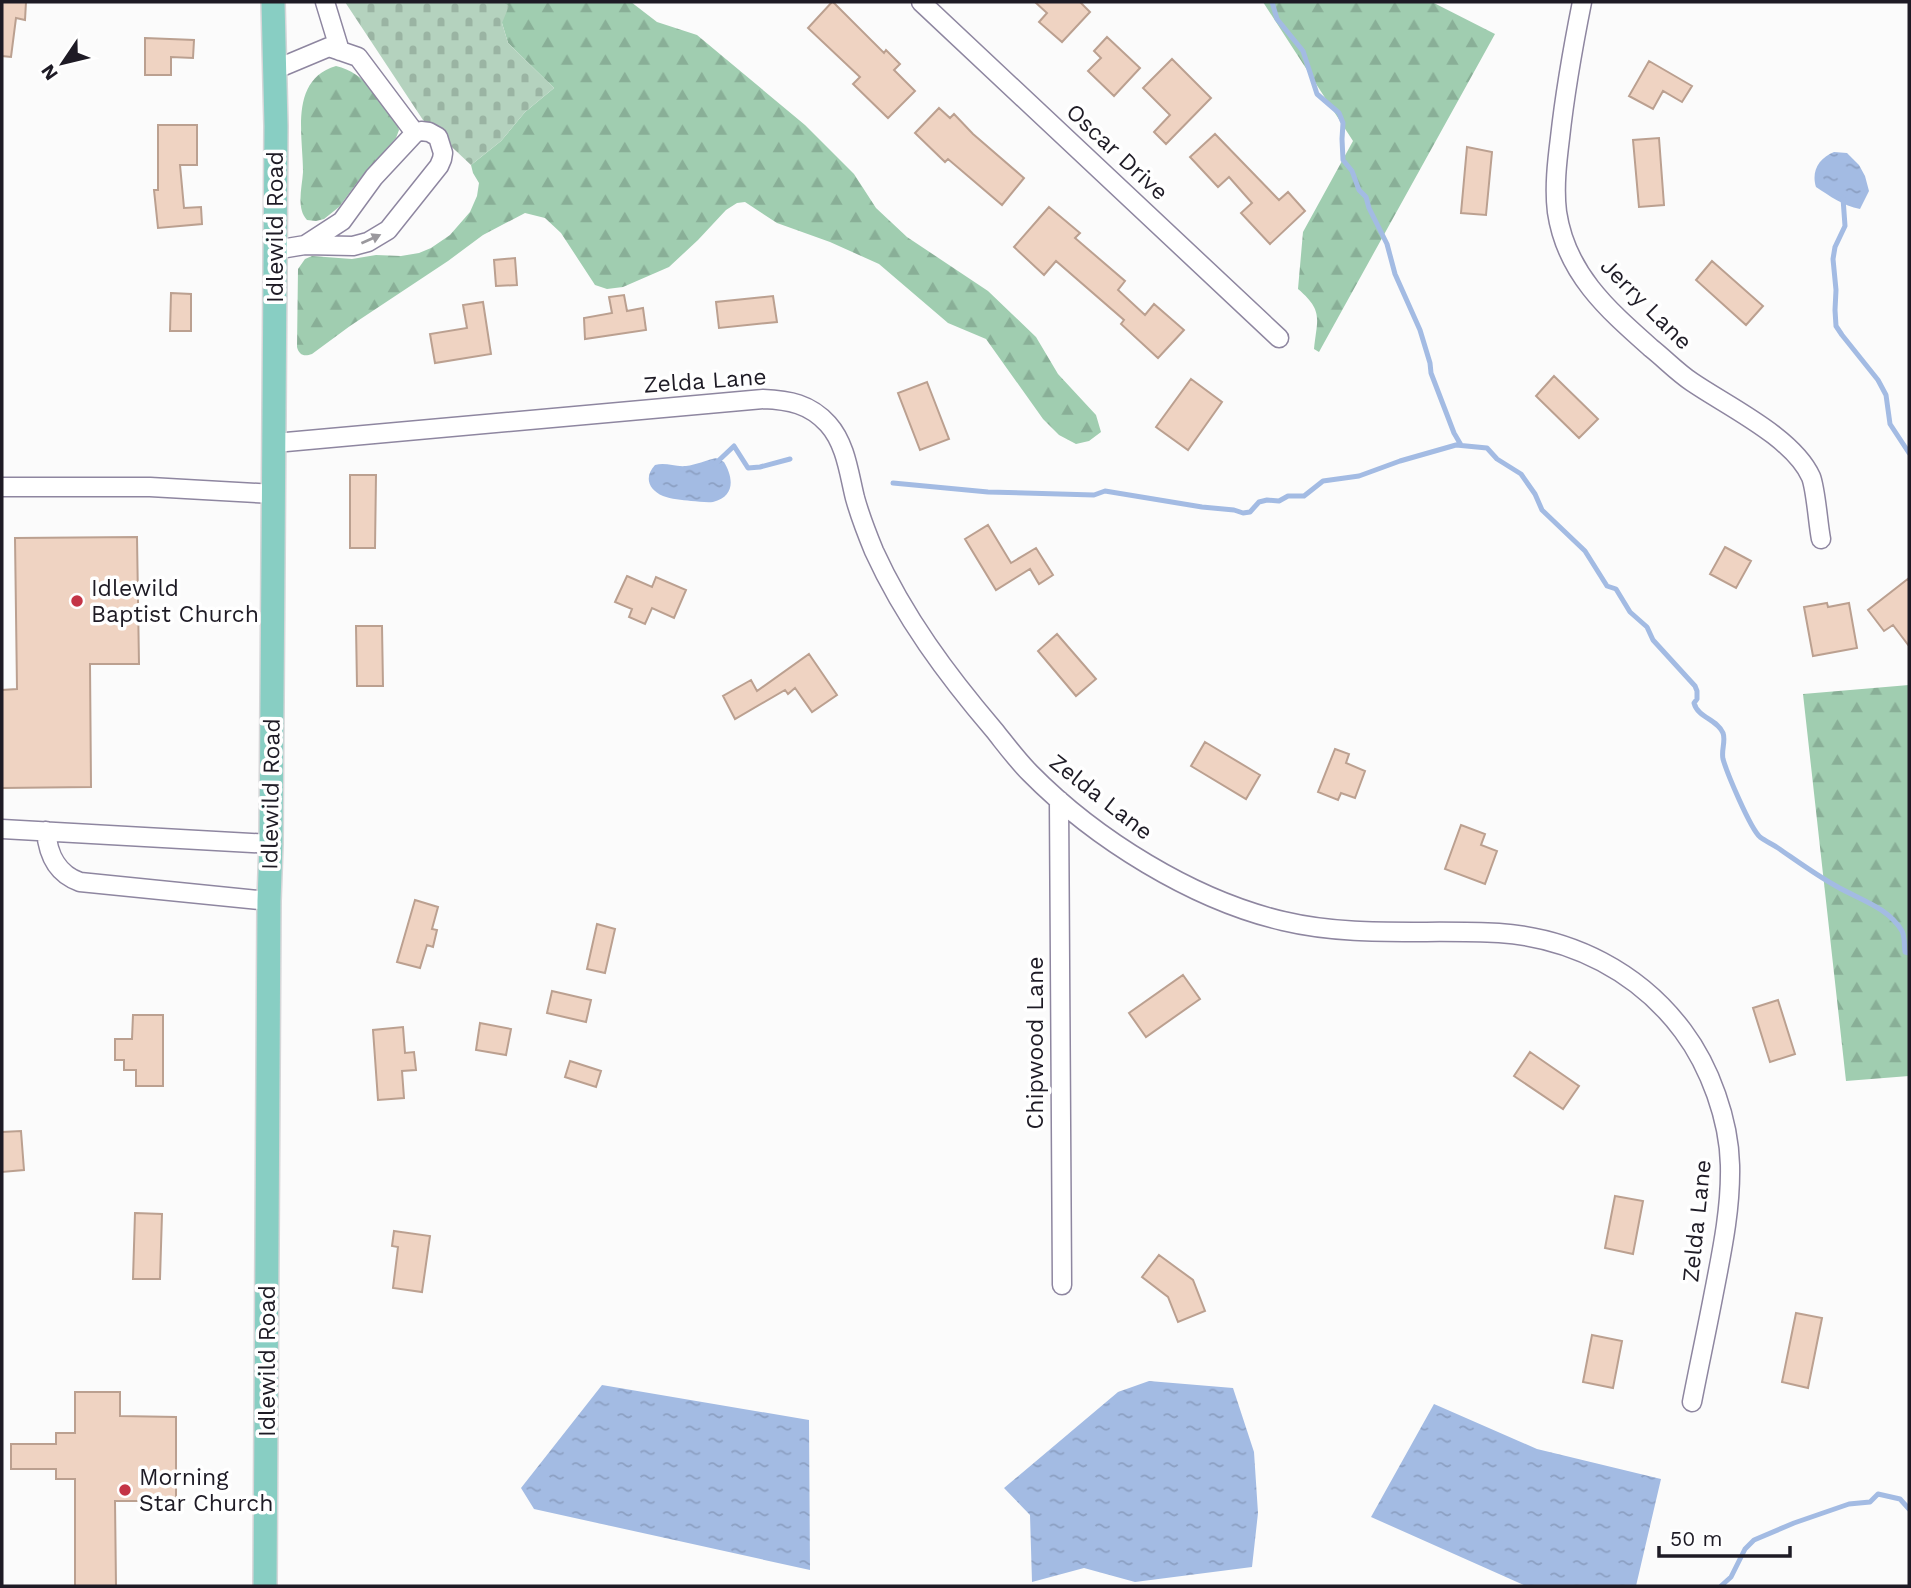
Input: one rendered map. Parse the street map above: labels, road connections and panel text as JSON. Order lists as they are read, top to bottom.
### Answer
{
  "streets": {
    "main road": ["Idlewild Road"],
    "street": [
      "Oscar Drive",
      "Jerry Lane",
      "Zelda Lane",
      "Chipwood Lane"
    ]
  },
  "crossings": [
    ["Idlewild Road", "Zelda Lane"],
    ["Zelda Lane", "Chipwood Lane"]
  ],
  "places": ["Idlewild Baptist Church", "Morning Star Church"],
  "scale_bar": "50 m",
  "north": "bottom left"
}
